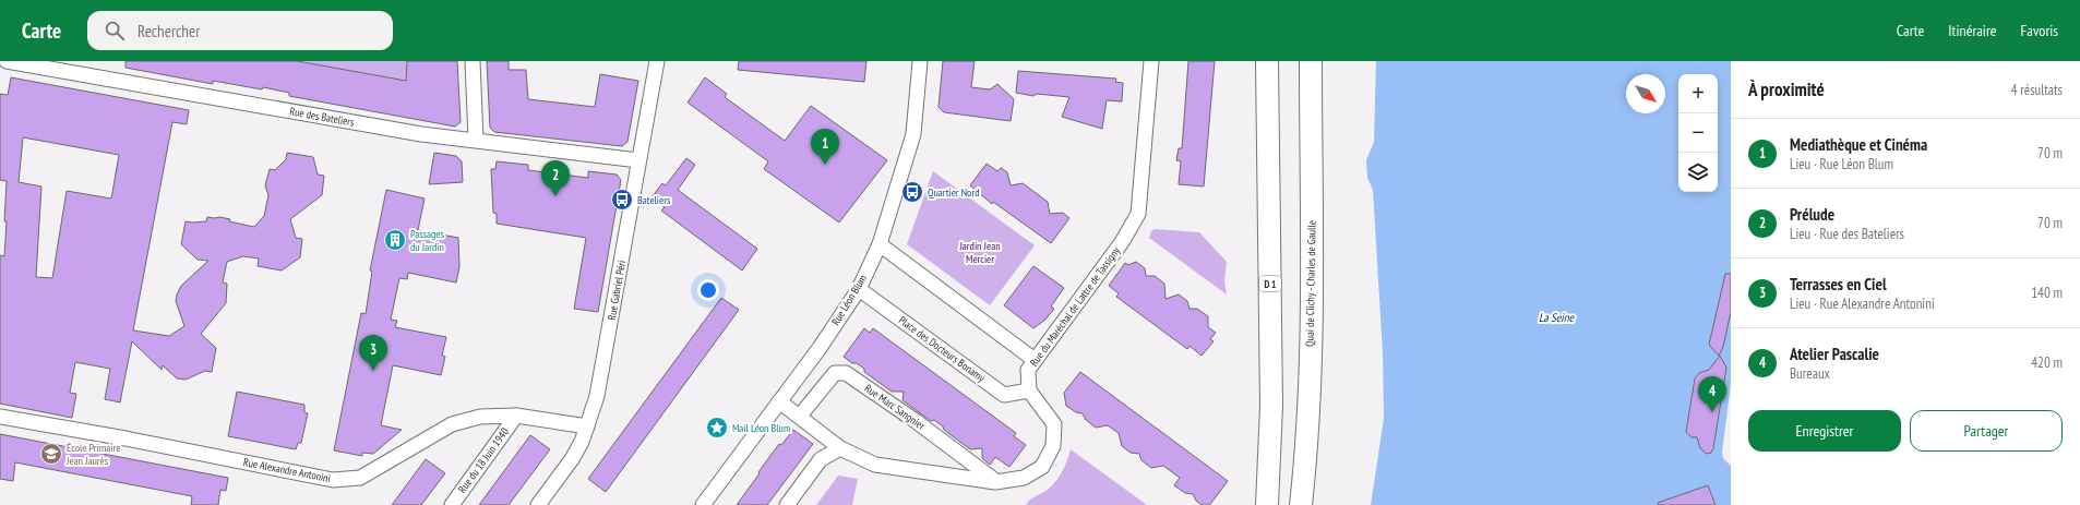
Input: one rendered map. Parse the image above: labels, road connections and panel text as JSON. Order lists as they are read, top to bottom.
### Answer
{
  "streets": {
    "main road": ["D 1", "Quai de Clichy - Charles de Gaulle"],
    "street": [
      "Rue des Bateliers",
      "Rue Gabriel Péri",
      "Rue Léon Blum",
      "Rue du Maréchal de Lattre de Tassigny",
      "Place des Docteurs Bonamy",
      "Rue Marc Sangnier",
      "Rue du 18 Juin 1940",
      "Rue Alexandre Antonini"
    ]
  },
  "crossings": [
    ["Rue des Bateliers", "Rue Gabriel Péri"],
    ["Rue Gabriel Péri", "Rue Alexandre Antonini"],
    ["Rue Léon Blum", "Place des Docteurs Bonamy"],
    ["Rue du Maréchal de Lattre de Tassigny", "Place des Docteurs Bonamy"],
    ["Rue du 18 Juin 1940", "Rue Alexandre Antonini"]
  ],
  "water": ["La Seine"],
  "parks": ["Jardin Jean Mercier"],
  "places": {
    "bus stop": ["Quartier Nord", "Bateliers"],
    "building": ["Passages du Jardin"],
    "place": ["Mail Léon Blum"],
    "school or university": ["École Primaire Jean Jaurès"]
  },
  "north": "bottom right",
  "page": {
    "header": "Carte",
    "search": "Rechercher",
    "nav": ["Carte", "Itinéraire", "Favoris"],
    "heading": ["À proximité", "4 résultats"],
    "map_buttons": ["+", "−"],
    "list": [
      {
        "mark": "1",
        "name": "Mediathèque et Cinéma",
        "note": "Lieu · Rue Léon Blum",
        "value": "70 m"
      },
      {
        "mark": "2",
        "name": "Prélude",
        "note": "Lieu · Rue des Bateliers",
        "value": "70 m"
      },
      {
        "mark": "3",
        "name": "Terrasses en Ciel",
        "note": "Lieu · Rue Alexandre Antonini",
        "value": "140 m"
      },
      {
        "mark": "4",
        "name": "Atelier Pascalie",
        "note": "Bureaux",
        "value": "420 m"
      }
    ],
    "pins": [
      "1",
      "2",
      "3",
      "4"
    ],
    "buttons": ["Enregistrer", "Partager"]
  }
}
